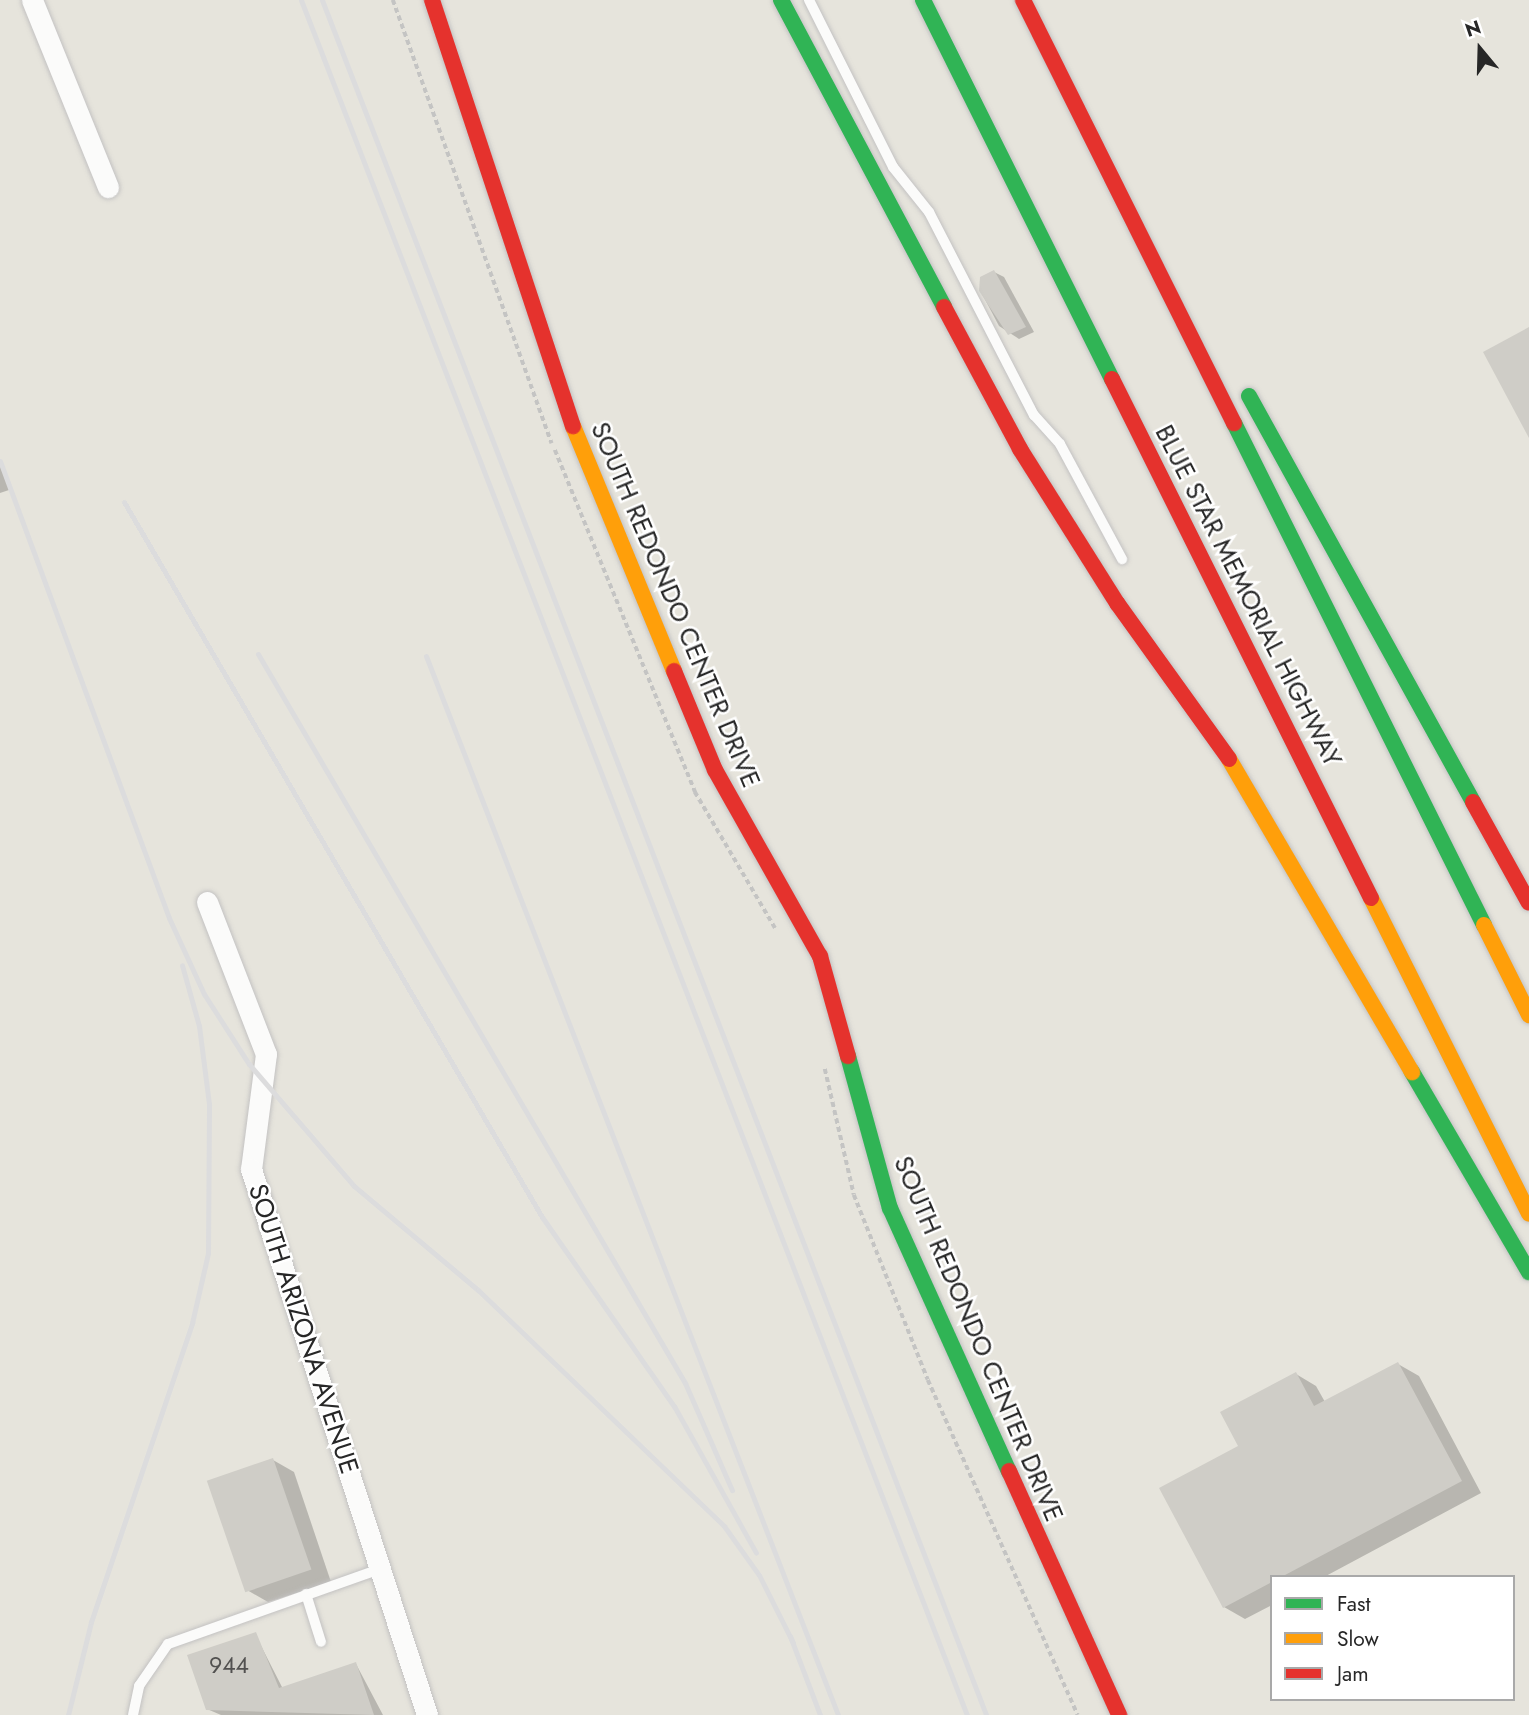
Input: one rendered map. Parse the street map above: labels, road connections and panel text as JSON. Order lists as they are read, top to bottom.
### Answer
{
  "streets": {
    "main road": ["BLUE STAR MEMORIAL HIGHWAY", "SOUTH REDONDO CENTER DRIVE"],
    "street": ["SOUTH ARIZONA AVENUE"]
  },
  "house_numbers": ["944"],
  "legend": ["Fast", "Slow", "Jam"],
  "north": "top"
}
